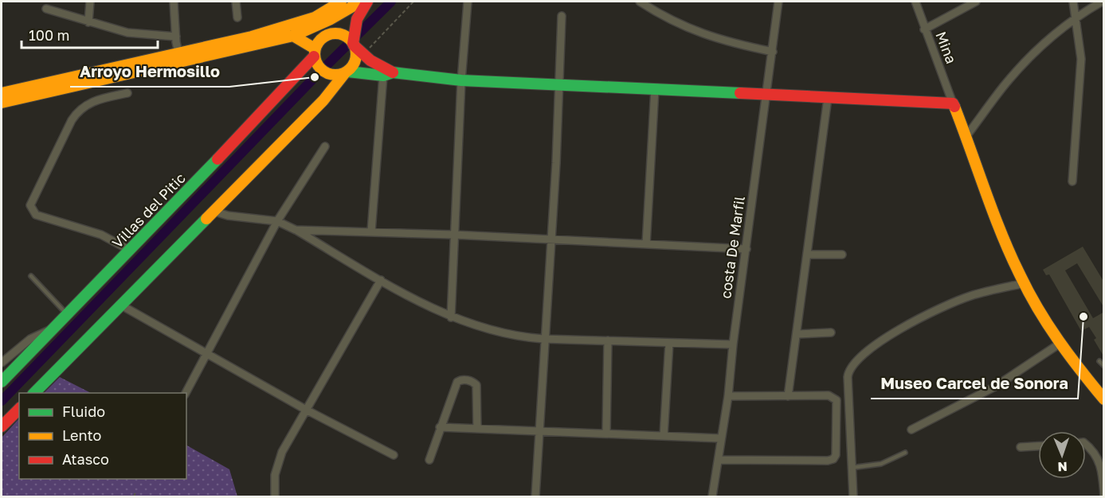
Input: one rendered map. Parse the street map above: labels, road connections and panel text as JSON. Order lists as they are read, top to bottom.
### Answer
{
  "streets": {
    "street": ["Mina", "Villas del Pitic", "costa De Marfil"]
  },
  "places": ["Arroyo Hermosillo", "Museo Carcel de Sonora"],
  "legend": ["Fluido", "Lento", "Atasco"],
  "scale_bar": "100 m",
  "north": "bottom"
}
